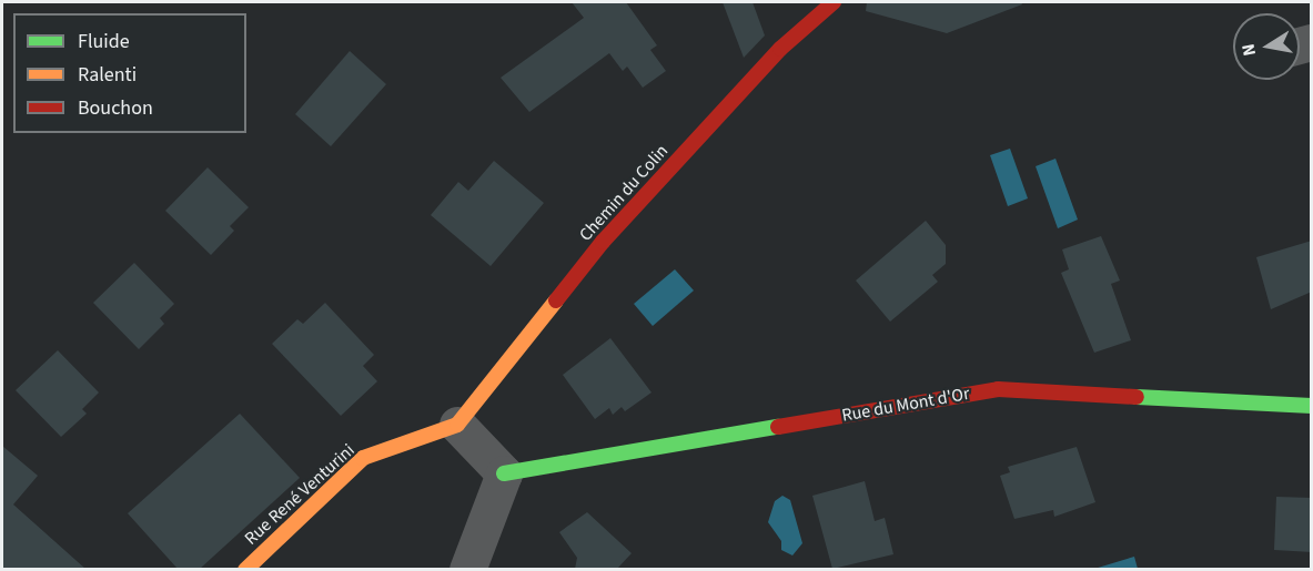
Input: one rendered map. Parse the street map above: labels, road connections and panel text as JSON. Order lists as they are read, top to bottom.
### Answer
{
  "streets": {
    "street": ["Chemin du Colin", "Rue du Mont d'Or", "Rue René Venturini"]
  },
  "crossings": [
    ["Chemin du Colin", "Rue René Venturini"]
  ],
  "legend": ["Fluide", "Ralenti", "Bouchon"],
  "north": "left"
}
